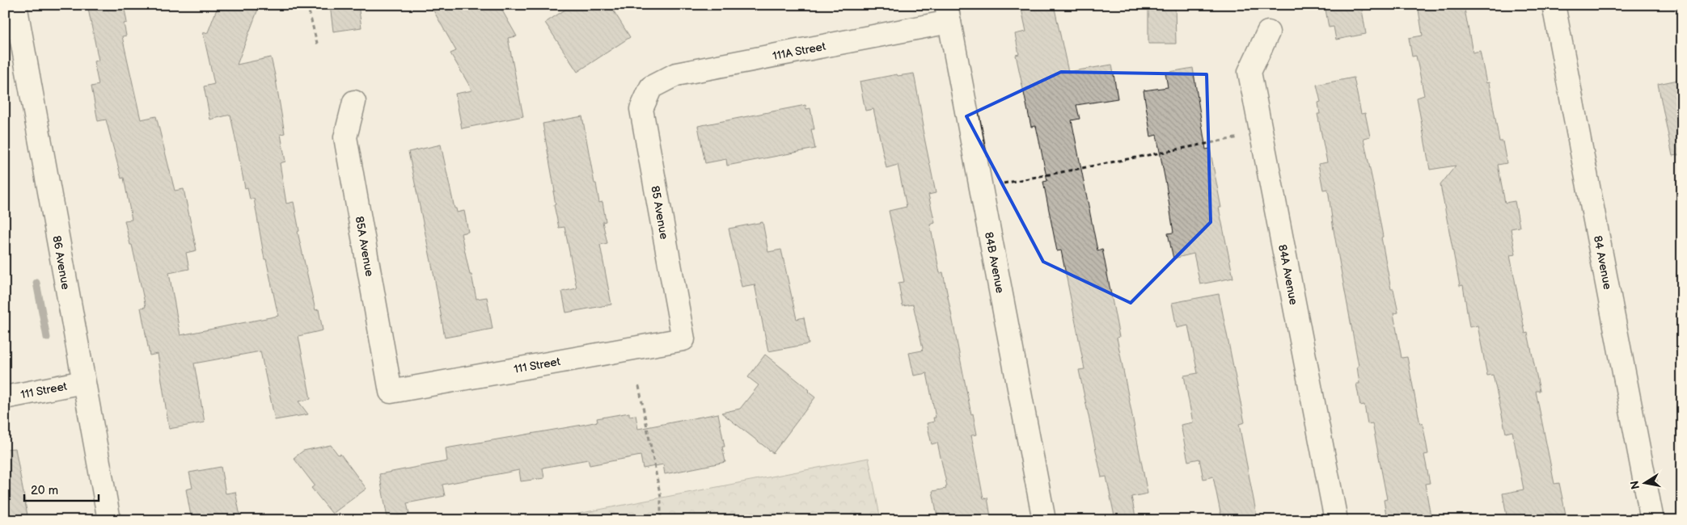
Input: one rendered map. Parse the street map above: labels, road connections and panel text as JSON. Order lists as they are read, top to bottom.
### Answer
{
  "streets": {
    "street": [
      "111A Street",
      "85 Avenue",
      "85A Avenue",
      "86 Avenue",
      "84B Avenue",
      "84 Avenue",
      "84A Avenue",
      "111 Street"
    ]
  },
  "crossings": [
    ["111A Street", "85 Avenue"],
    ["111A Street", "84B Avenue"],
    ["85 Avenue", "111 Street"],
    ["85A Avenue", "111 Street"],
    ["86 Avenue", "111 Street"]
  ],
  "scale_bar": "20 m",
  "north": "left"
}
